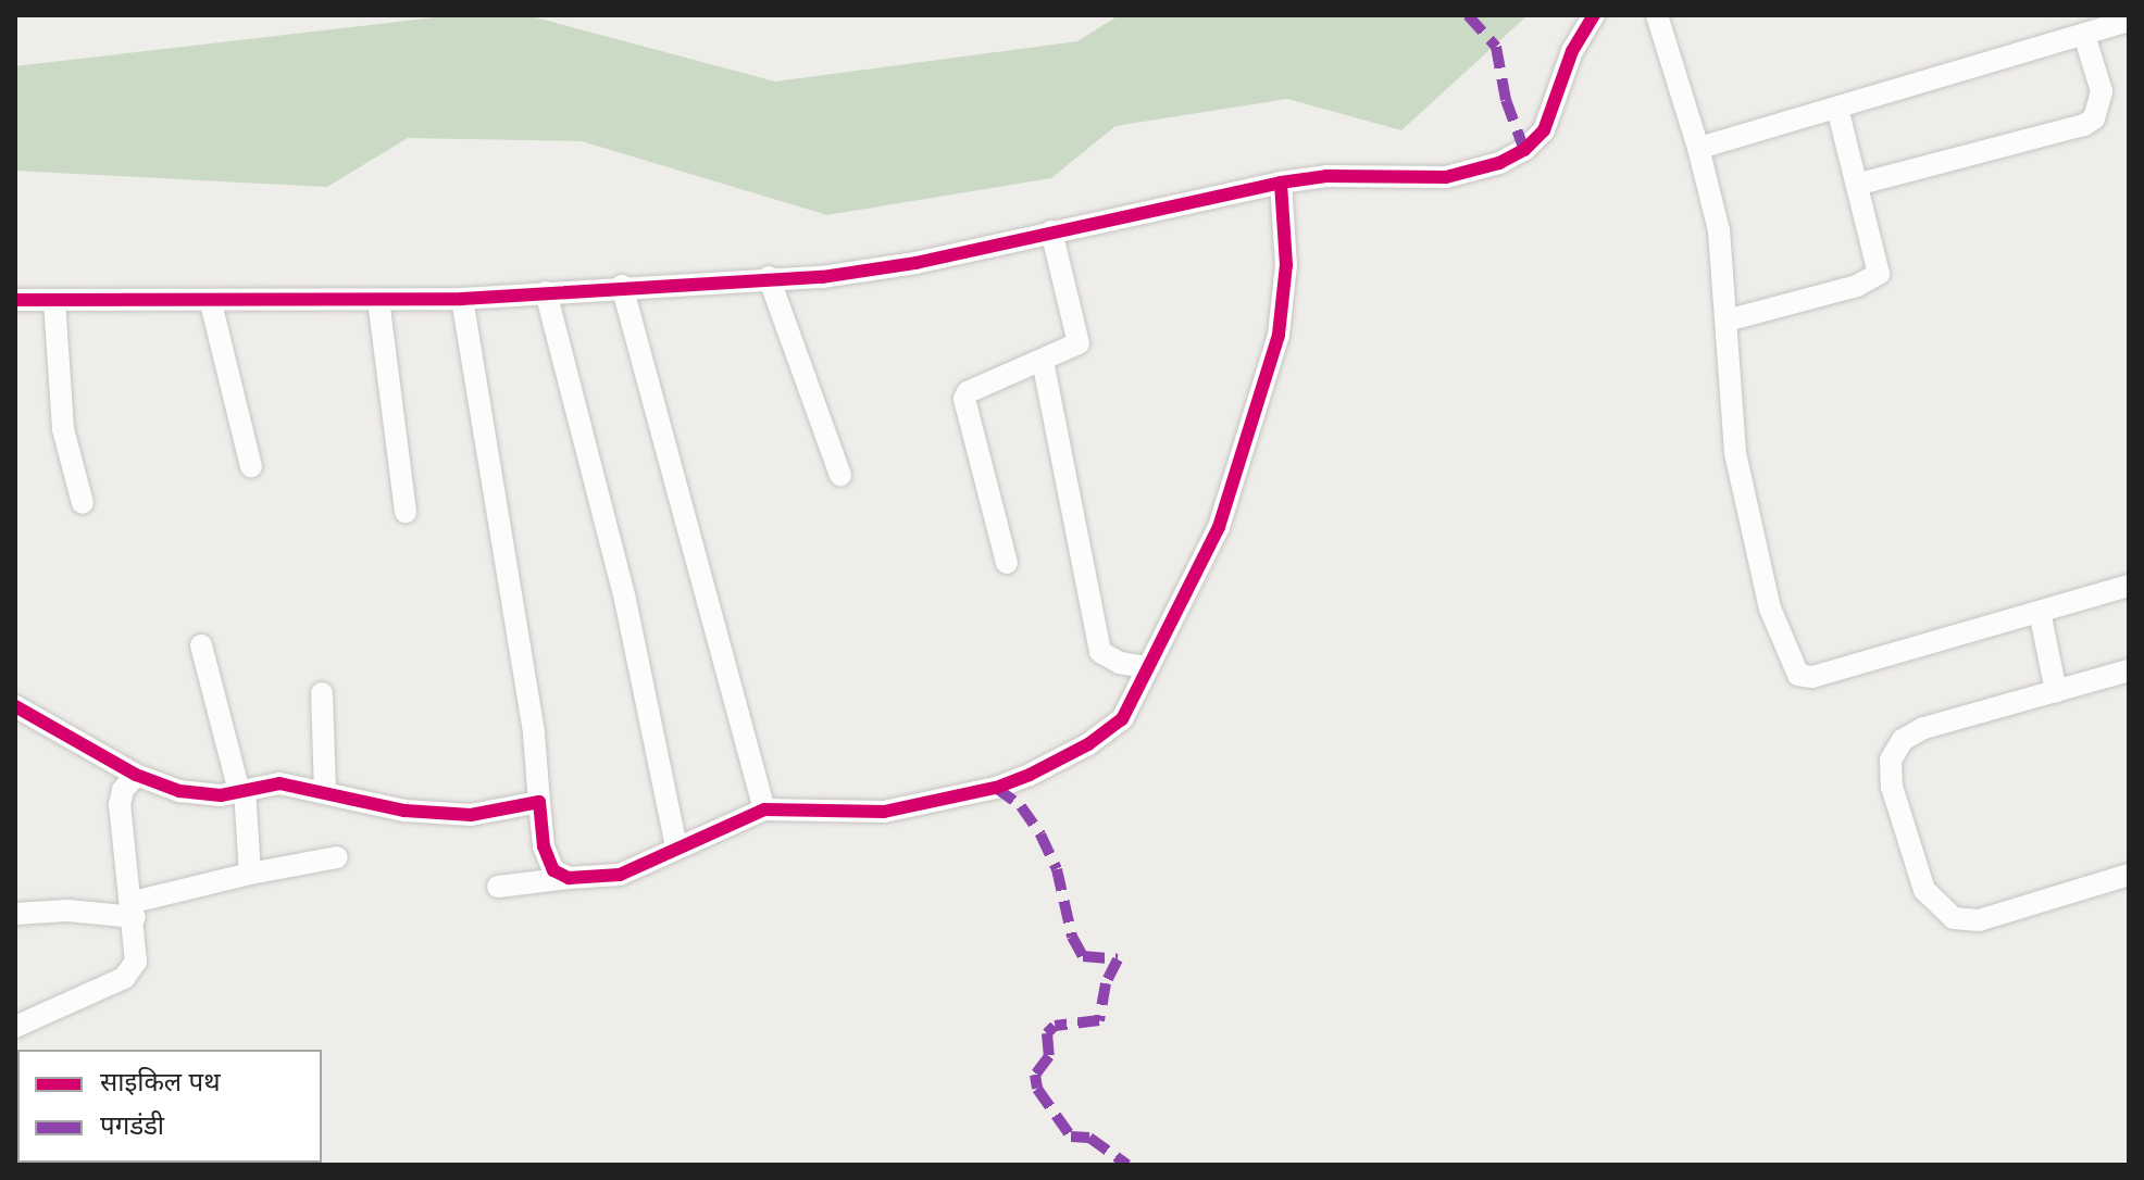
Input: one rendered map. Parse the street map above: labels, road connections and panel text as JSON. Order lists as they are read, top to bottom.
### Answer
{
  "legend": ["साइकिल पथ", "पगडंडी"]
}
